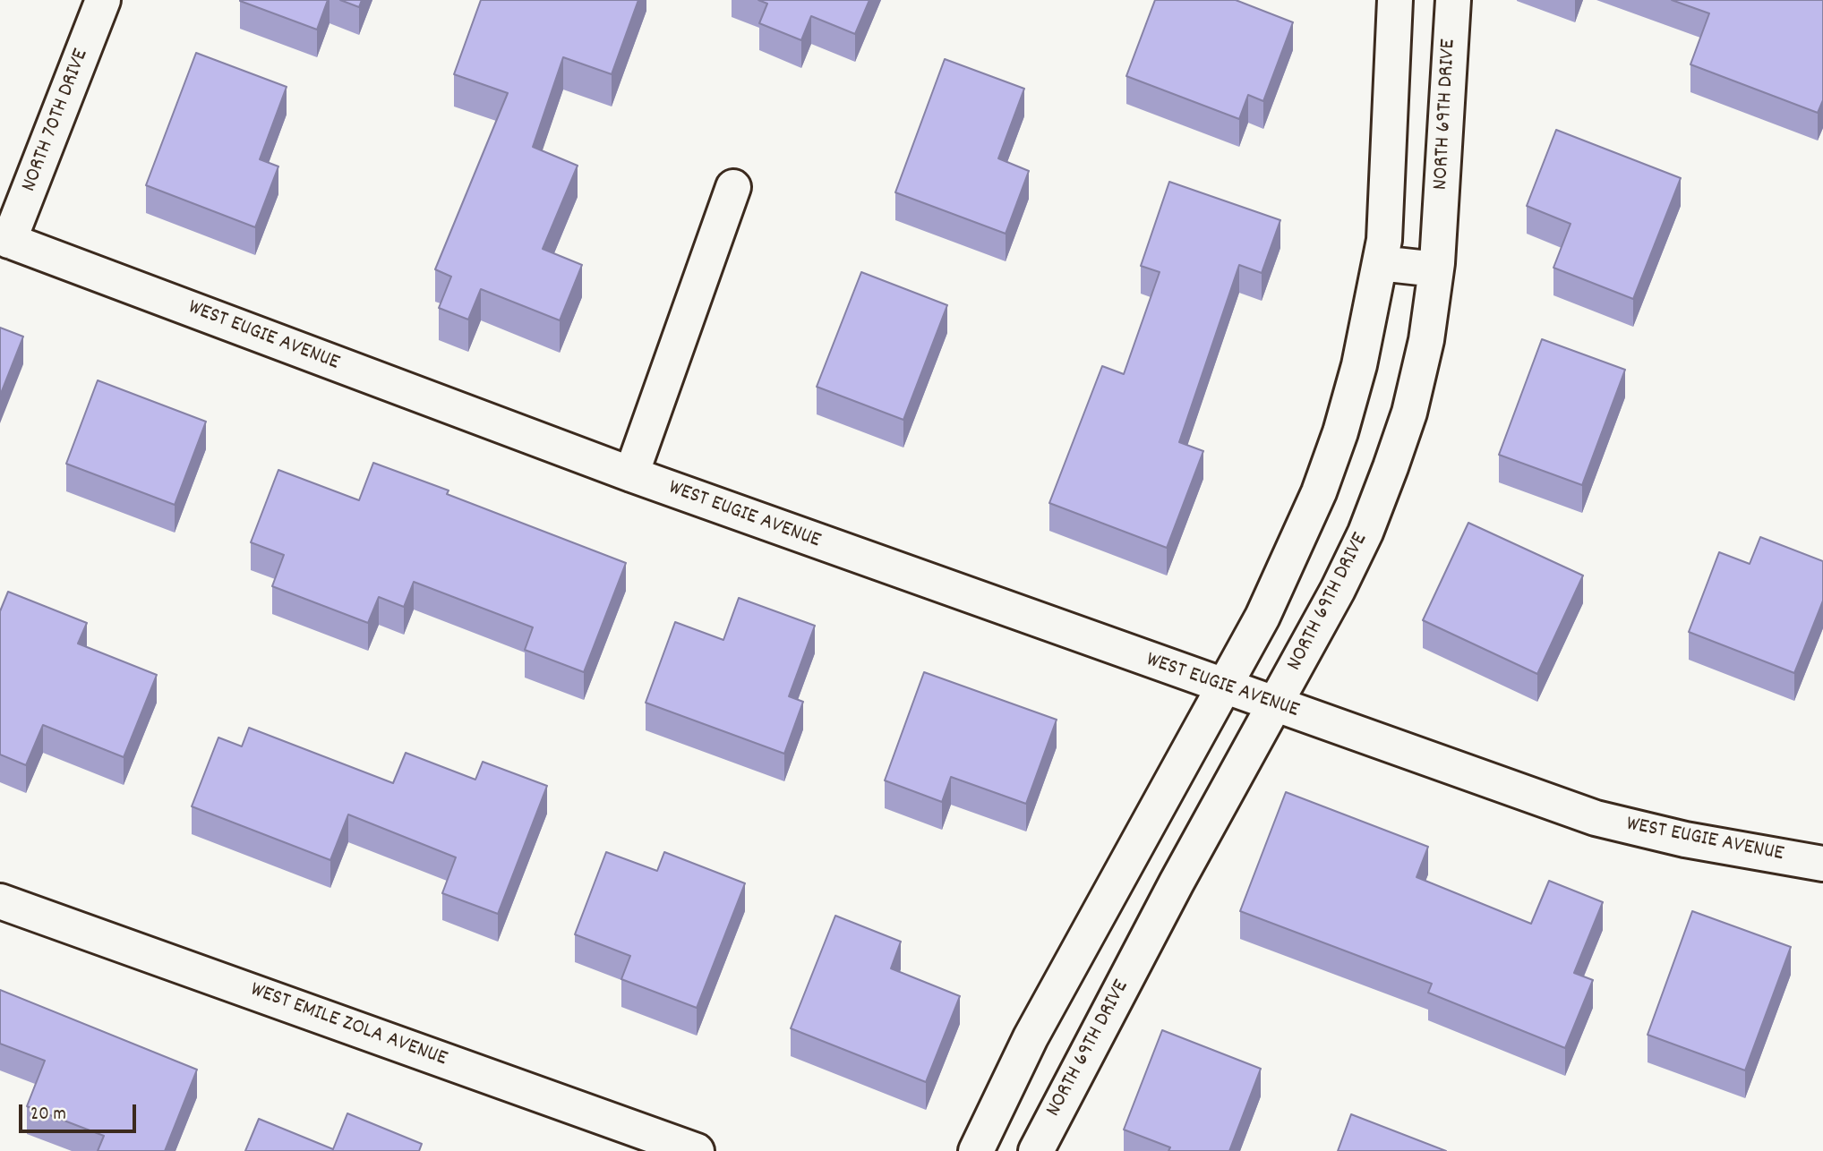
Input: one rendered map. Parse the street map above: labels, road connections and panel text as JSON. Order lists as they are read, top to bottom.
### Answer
{
  "streets": {
    "street": [
      "NORTH 69TH DRIVE",
      "NORTH 70TH DRIVE",
      "WEST EUGIE AVENUE",
      "WEST EMILE ZOLA AVENUE"
    ]
  },
  "crossings": [
    ["NORTH 69TH DRIVE", "WEST EUGIE AVENUE"],
    ["NORTH 70TH DRIVE", "WEST EUGIE AVENUE"]
  ],
  "scale_bar": "20 m"
}
